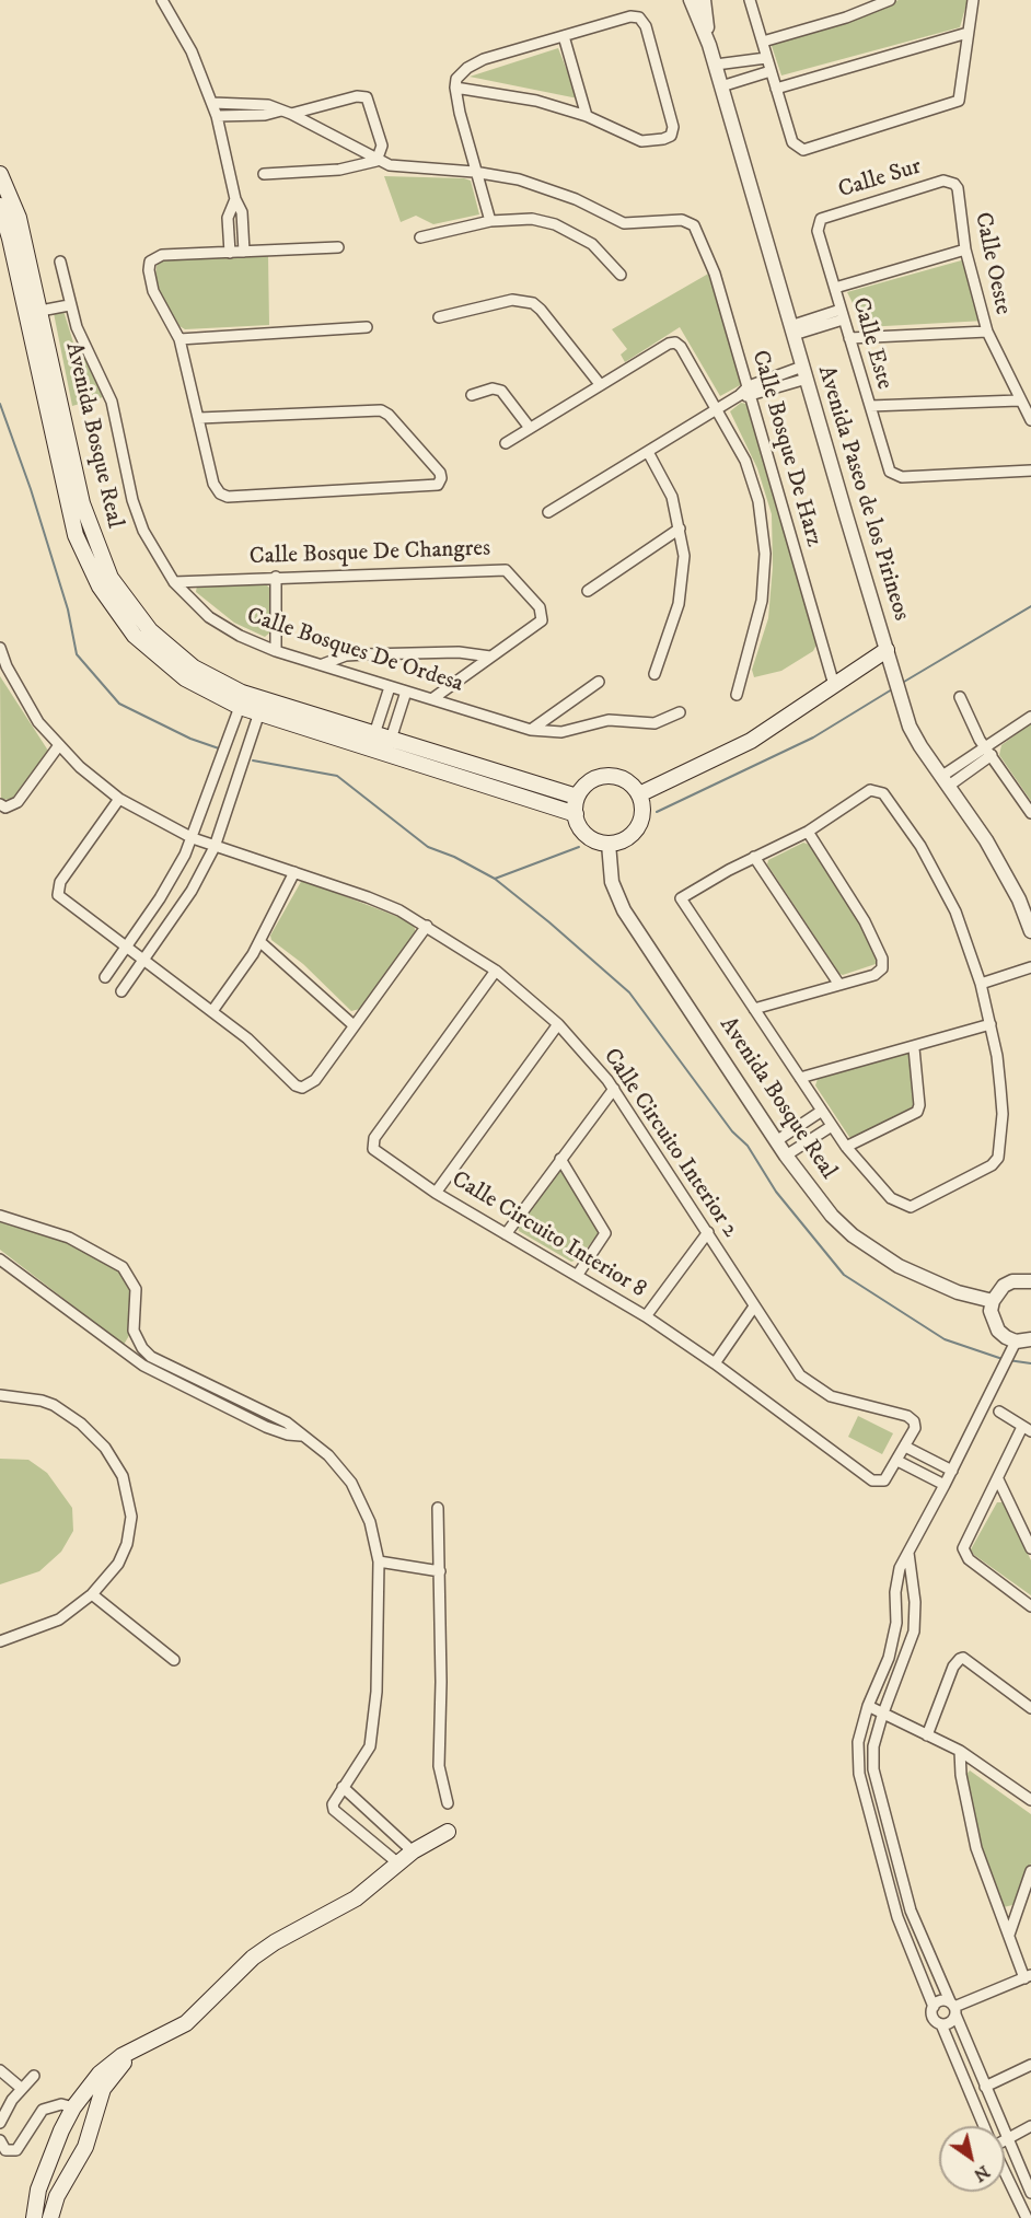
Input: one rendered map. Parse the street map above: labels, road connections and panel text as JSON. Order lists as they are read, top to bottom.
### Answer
{
  "streets": {
    "main road": ["Avenida Bosque Real"],
    "street": [
      "Calle Sur",
      "Calle Oeste",
      "Calle Este",
      "Calle Bosque De Harz",
      "Avenida Paseo de los Pirineos",
      "Calle Bosque De Changres",
      "Calle Bosques De Ordesa",
      "Calle Circuito Interior 2",
      "Calle Circuito Interior 8"
    ]
  },
  "crossings": [
    ["Calle Sur", "Calle Oeste"],
    ["Calle Sur", "Calle Este"],
    ["Calle Bosque De Changres", "Calle Bosques De Ordesa"],
    ["Calle Circuito Interior 2", "Calle Circuito Interior 8"]
  ],
  "north": "bottom right"
}
